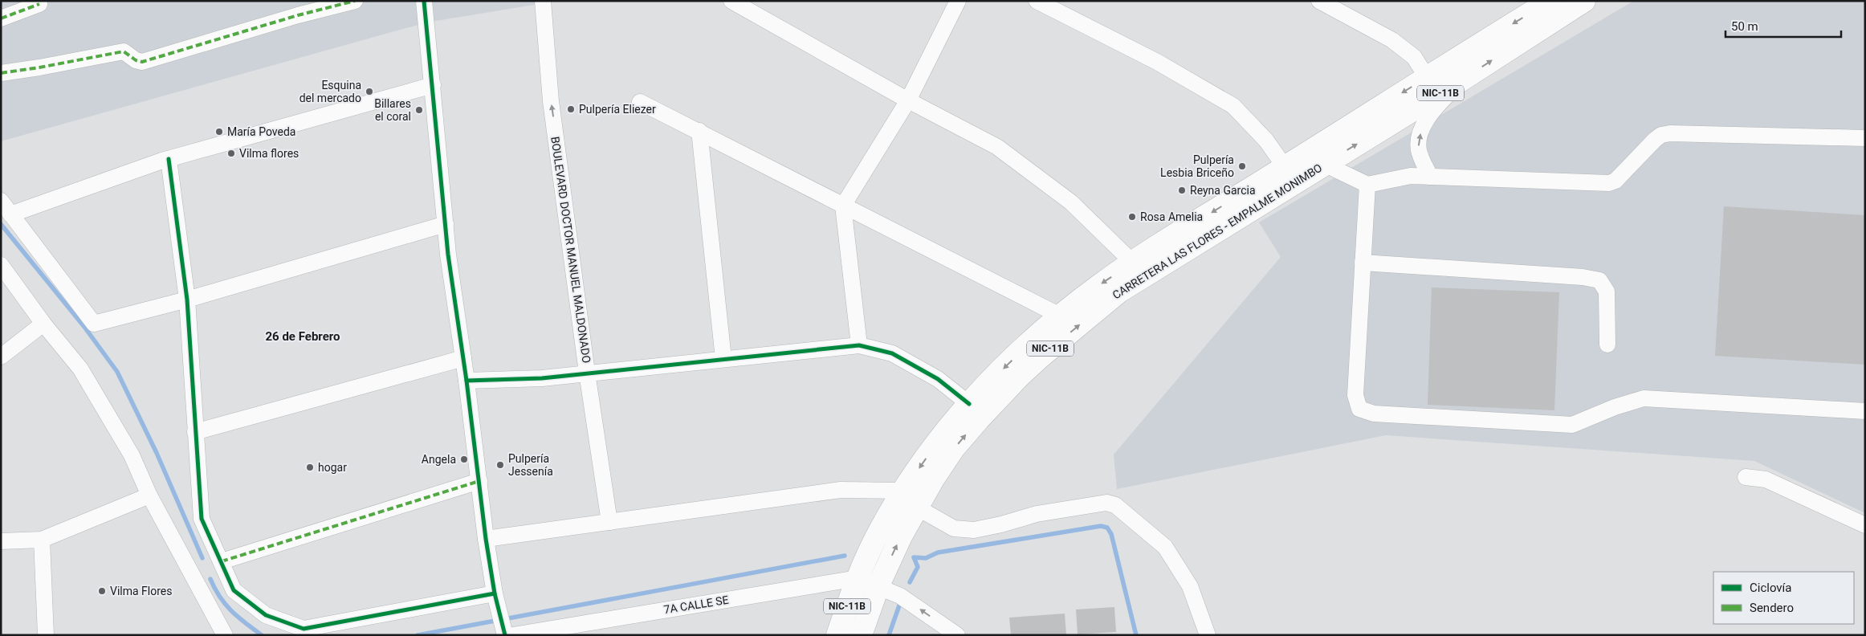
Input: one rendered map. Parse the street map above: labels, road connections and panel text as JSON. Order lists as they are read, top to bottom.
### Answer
{
  "streets": {
    "highway": ["NIC-11B", "CARRETERA LAS FLORES - EMPALME MONIMBO"],
    "street": ["BOULEVARD DOCTOR MANUEL MALDONADO", "7A CALLE SE"]
  },
  "crossings": [
    ["CARRETERA LAS FLORES - EMPALME MONIMBO", "7A CALLE SE"]
  ],
  "districts": ["26 de Febrero"],
  "places": [
    "Esquina del mercado",
    "Pulpería Eliezer",
    "Billares el coral",
    "María Poveda",
    "Vilma flores",
    "Pulpería Lesbia Briceño",
    "Reyna Garcia",
    "Rosa Amelia",
    "Angela",
    "Pulpería Jessenía",
    "hogar",
    "Vilma Flores"
  ],
  "legend": ["Ciclovía", "Sendero"],
  "scale_bar": "50 m"
}
